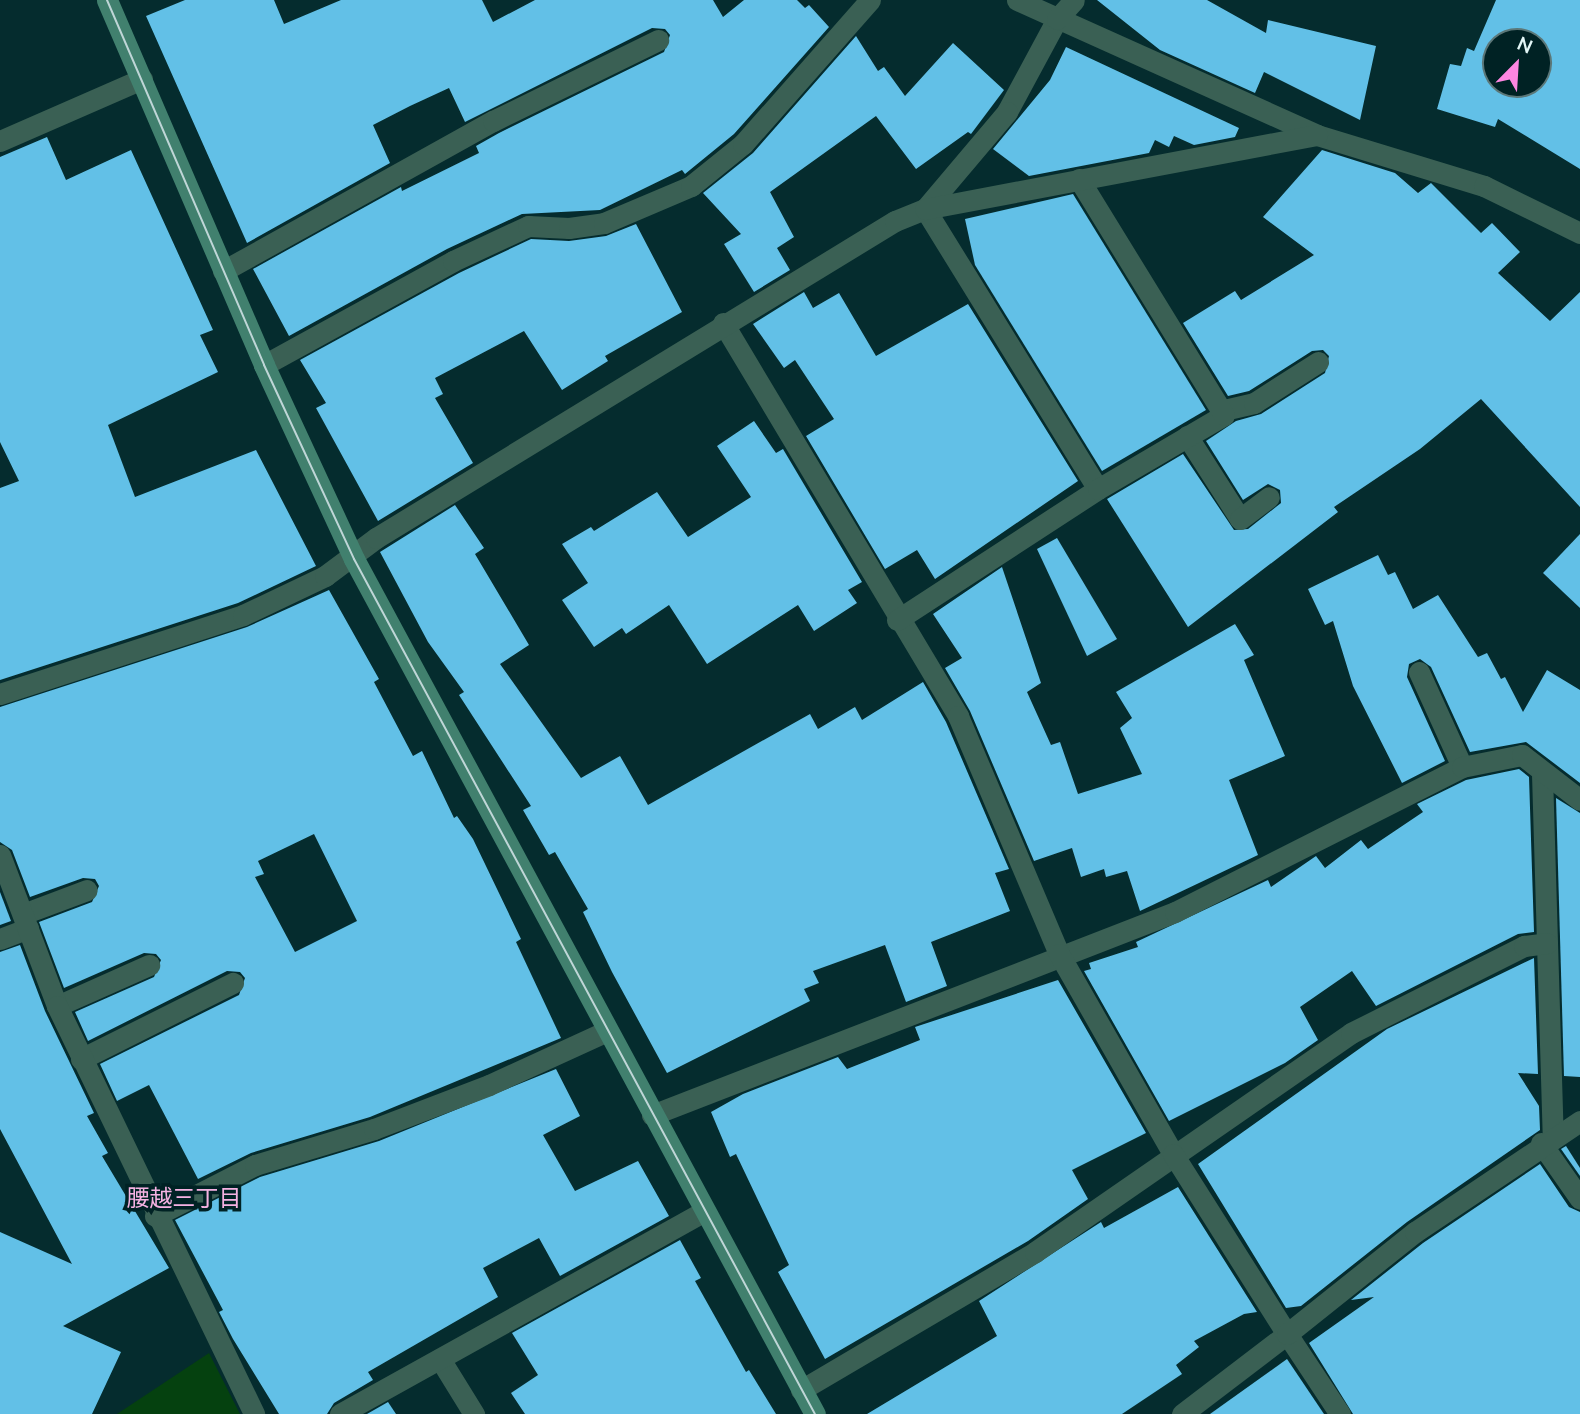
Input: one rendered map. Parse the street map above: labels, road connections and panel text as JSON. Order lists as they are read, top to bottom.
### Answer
{
  "districts": ["腰越三丁目"],
  "north": "top right"
}
